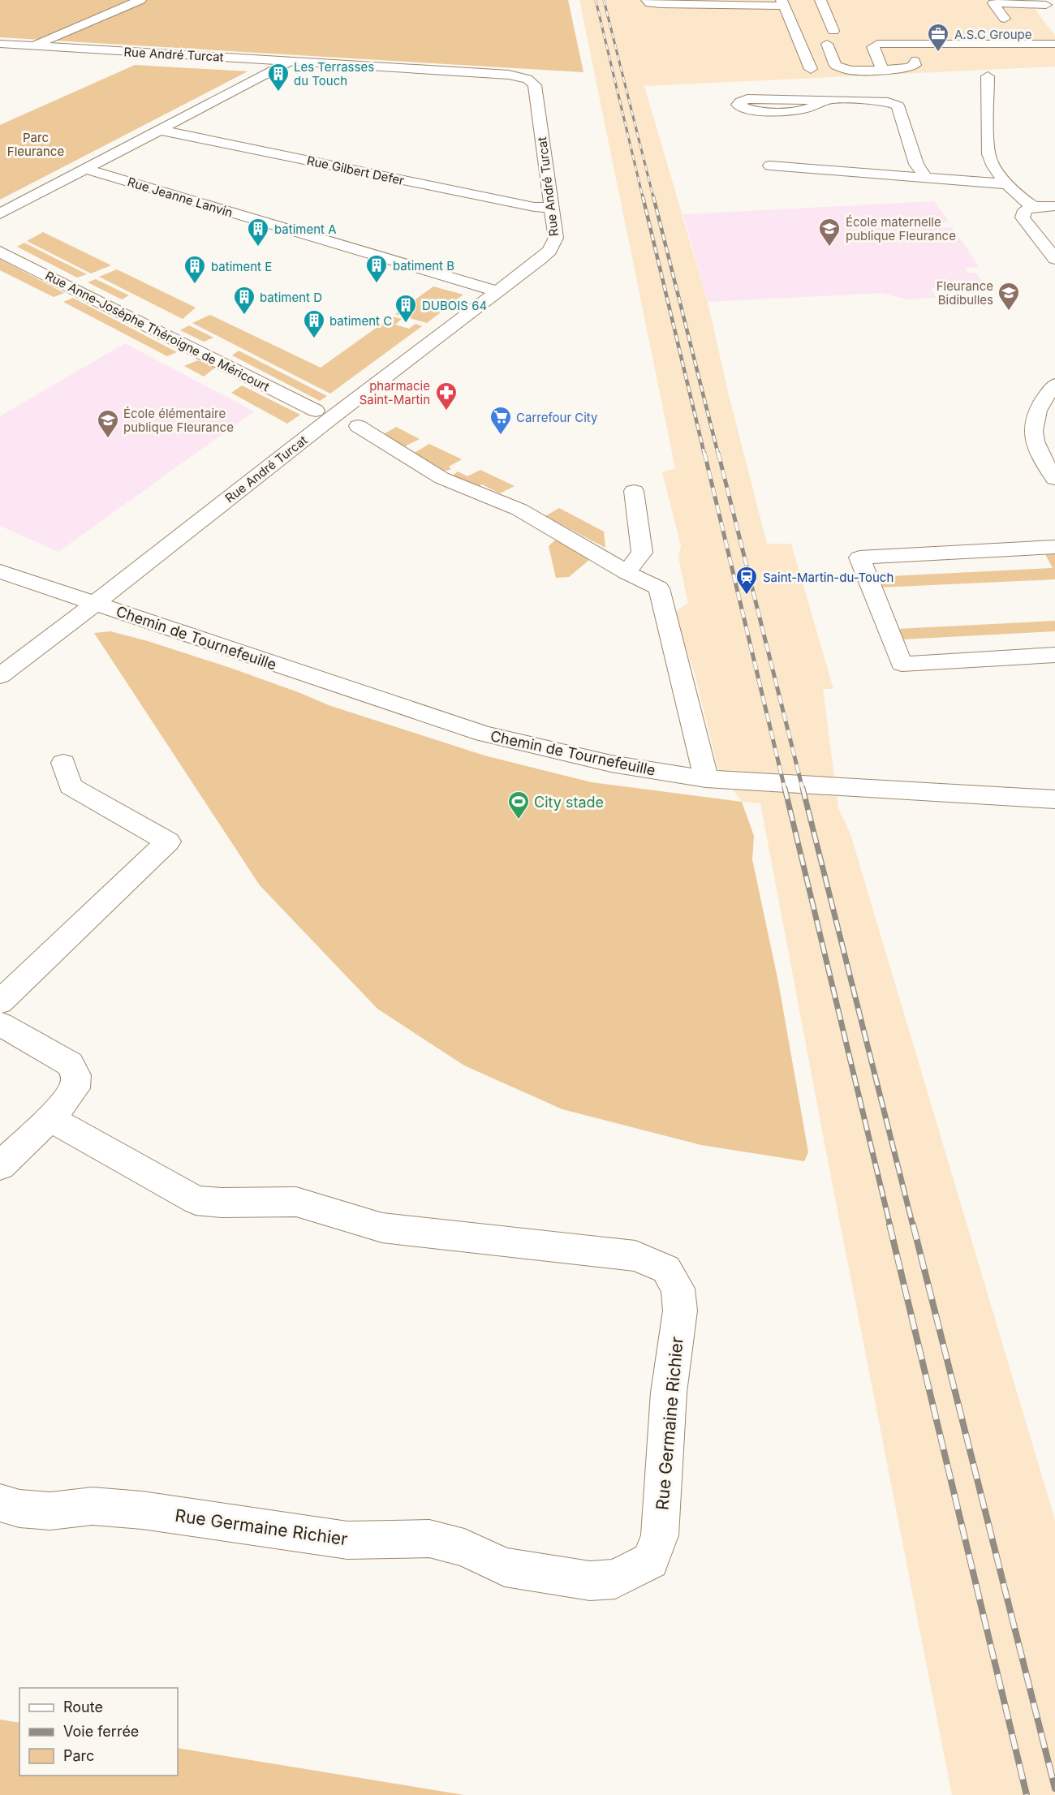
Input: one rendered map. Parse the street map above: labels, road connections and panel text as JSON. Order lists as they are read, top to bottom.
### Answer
{
  "streets": {
    "street": [
      "Rue André Turcat",
      "Rue Gilbert Defer",
      "Rue Jeanne Lanvin",
      "Rue Anne-Josèphe Théroigne de Méricourt",
      "Chemin de Tournefeuille",
      "Rue Germaine Richier"
    ]
  },
  "crossings": [
    ["Rue André Turcat", "Rue Gilbert Defer"],
    ["Rue André Turcat", "Rue Jeanne Lanvin"],
    ["Rue André Turcat", "Chemin de Tournefeuille"]
  ],
  "parks": ["Parc Fleurance"],
  "places": {
    "office": ["A.S.C Groupe"],
    "building": [
      "Les Terrasses du Touch",
      "batiment A",
      "batiment B",
      "batiment E",
      "batiment D",
      "DUBOIS 64",
      "batiment C"
    ],
    "school or university": ["École maternelle publique Fleurance", "Fleurance Bidibulles", "École élémentaire publique Fleurance"],
    "pharmacy": ["pharmacie Saint-Martin"],
    "supermarket": ["Carrefour City"],
    "station": ["Saint-Martin-du-Touch"],
    "sports": ["City stade"]
  },
  "legend": ["Route", "Voie ferrée", "Parc"]
}
